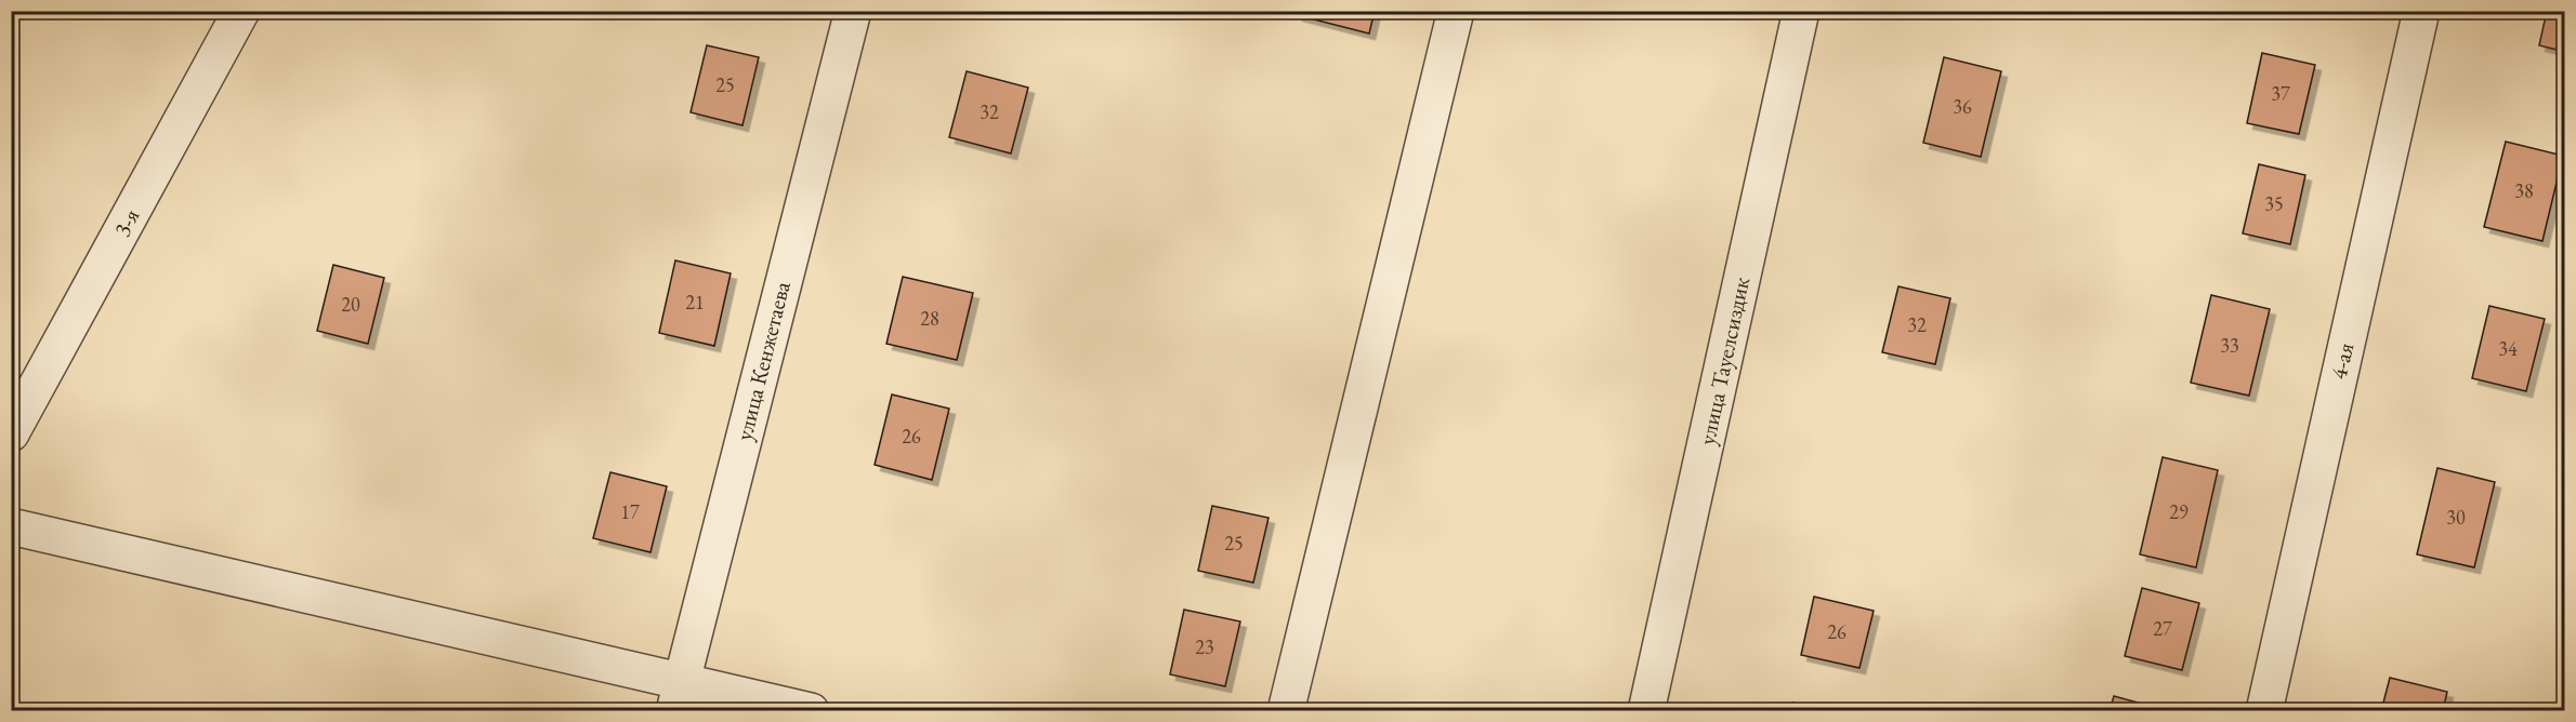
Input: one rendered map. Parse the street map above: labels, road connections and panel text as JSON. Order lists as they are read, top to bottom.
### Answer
{
  "streets": {
    "street": [
      "3-я",
      "улица Кенжетаева",
      "улица Тауелсиздик",
      "4-ая"
    ]
  },
  "house_numbers": [
    "25",
    "37",
    "36",
    "32",
    "38",
    "35",
    "21",
    "20",
    "28",
    "32",
    "33",
    "34",
    "26",
    "17",
    "29",
    "30",
    "25",
    "27",
    "26",
    "23"
  ]
}
